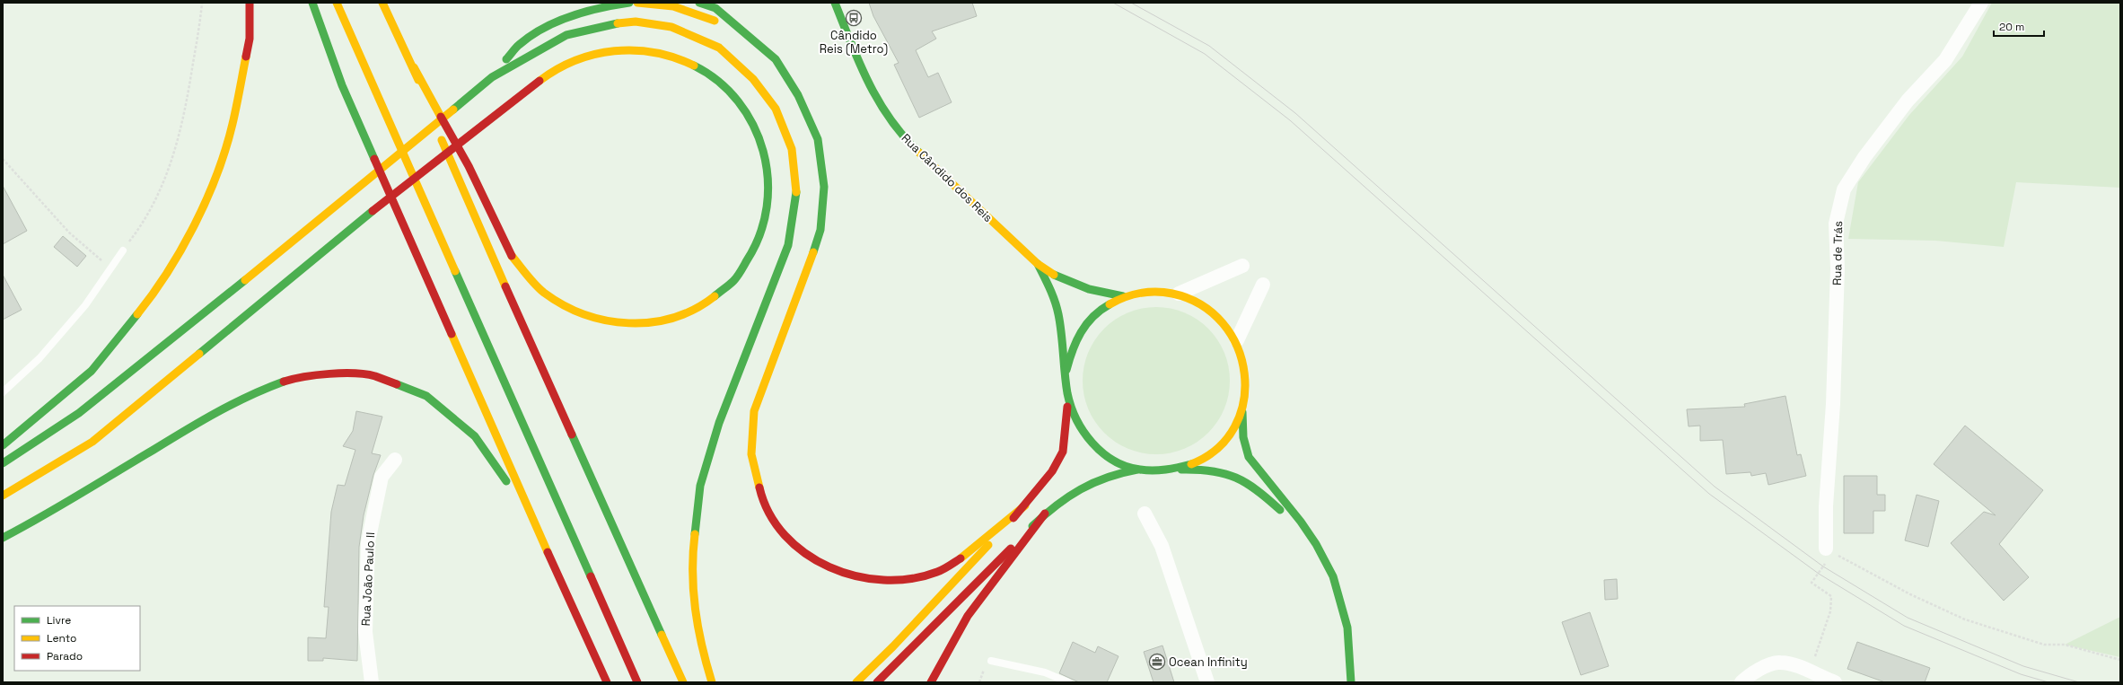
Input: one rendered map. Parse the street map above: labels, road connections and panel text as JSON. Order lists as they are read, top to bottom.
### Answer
{
  "streets": {
    "main road": ["Rua Cândido dos Reis"],
    "street": ["Rua de Trás", "Rua João Paulo II"]
  },
  "places": {
    "bus stop": ["Cândido Reis (Metro)"],
    "office": ["Ocean Infinity"]
  },
  "legend": ["Livre", "Lento", "Parado"],
  "scale_bar": "20 m"
}
